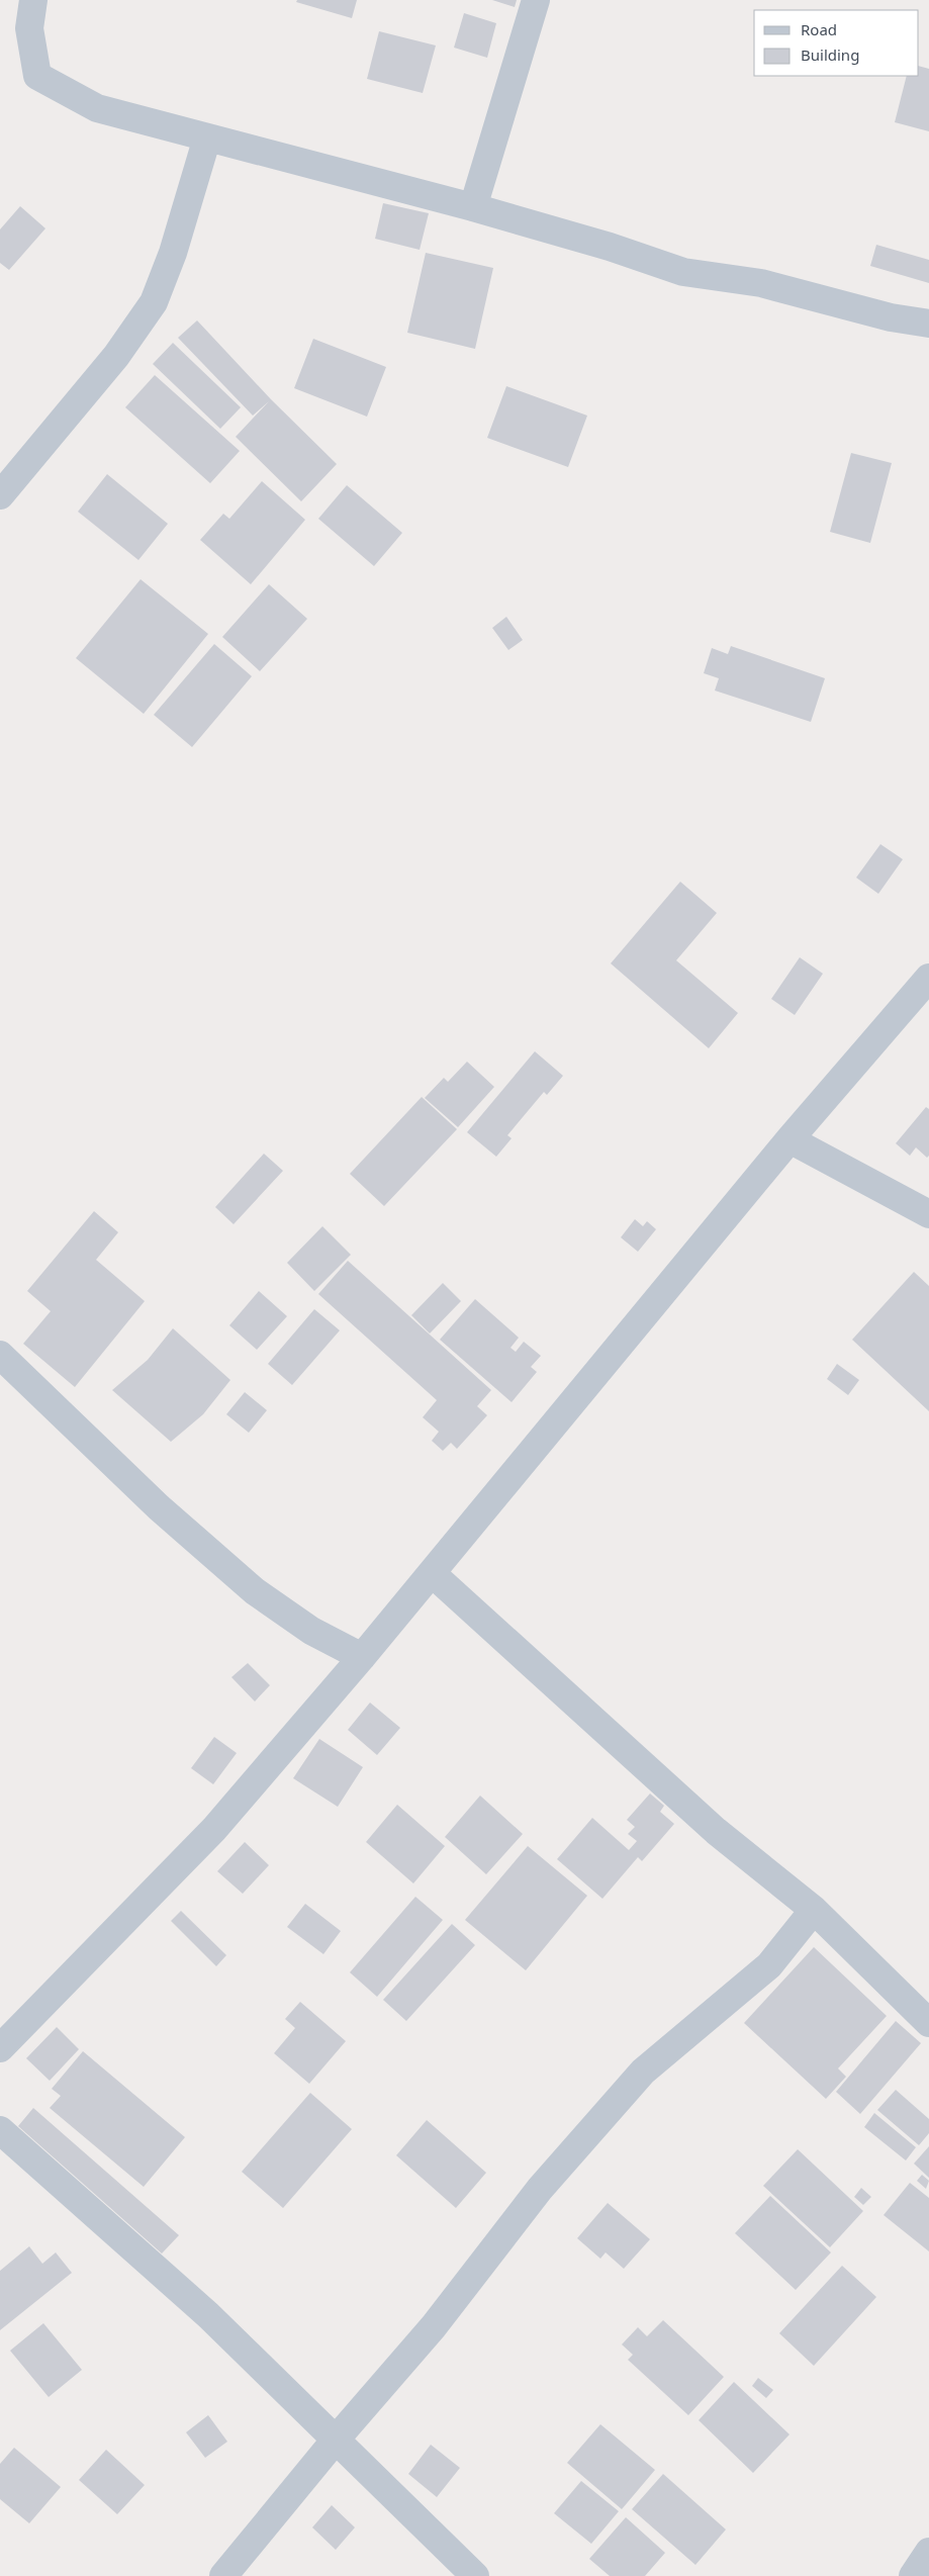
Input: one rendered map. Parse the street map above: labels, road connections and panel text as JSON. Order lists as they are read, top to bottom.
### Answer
{
  "legend": ["Road", "Building"]
}
